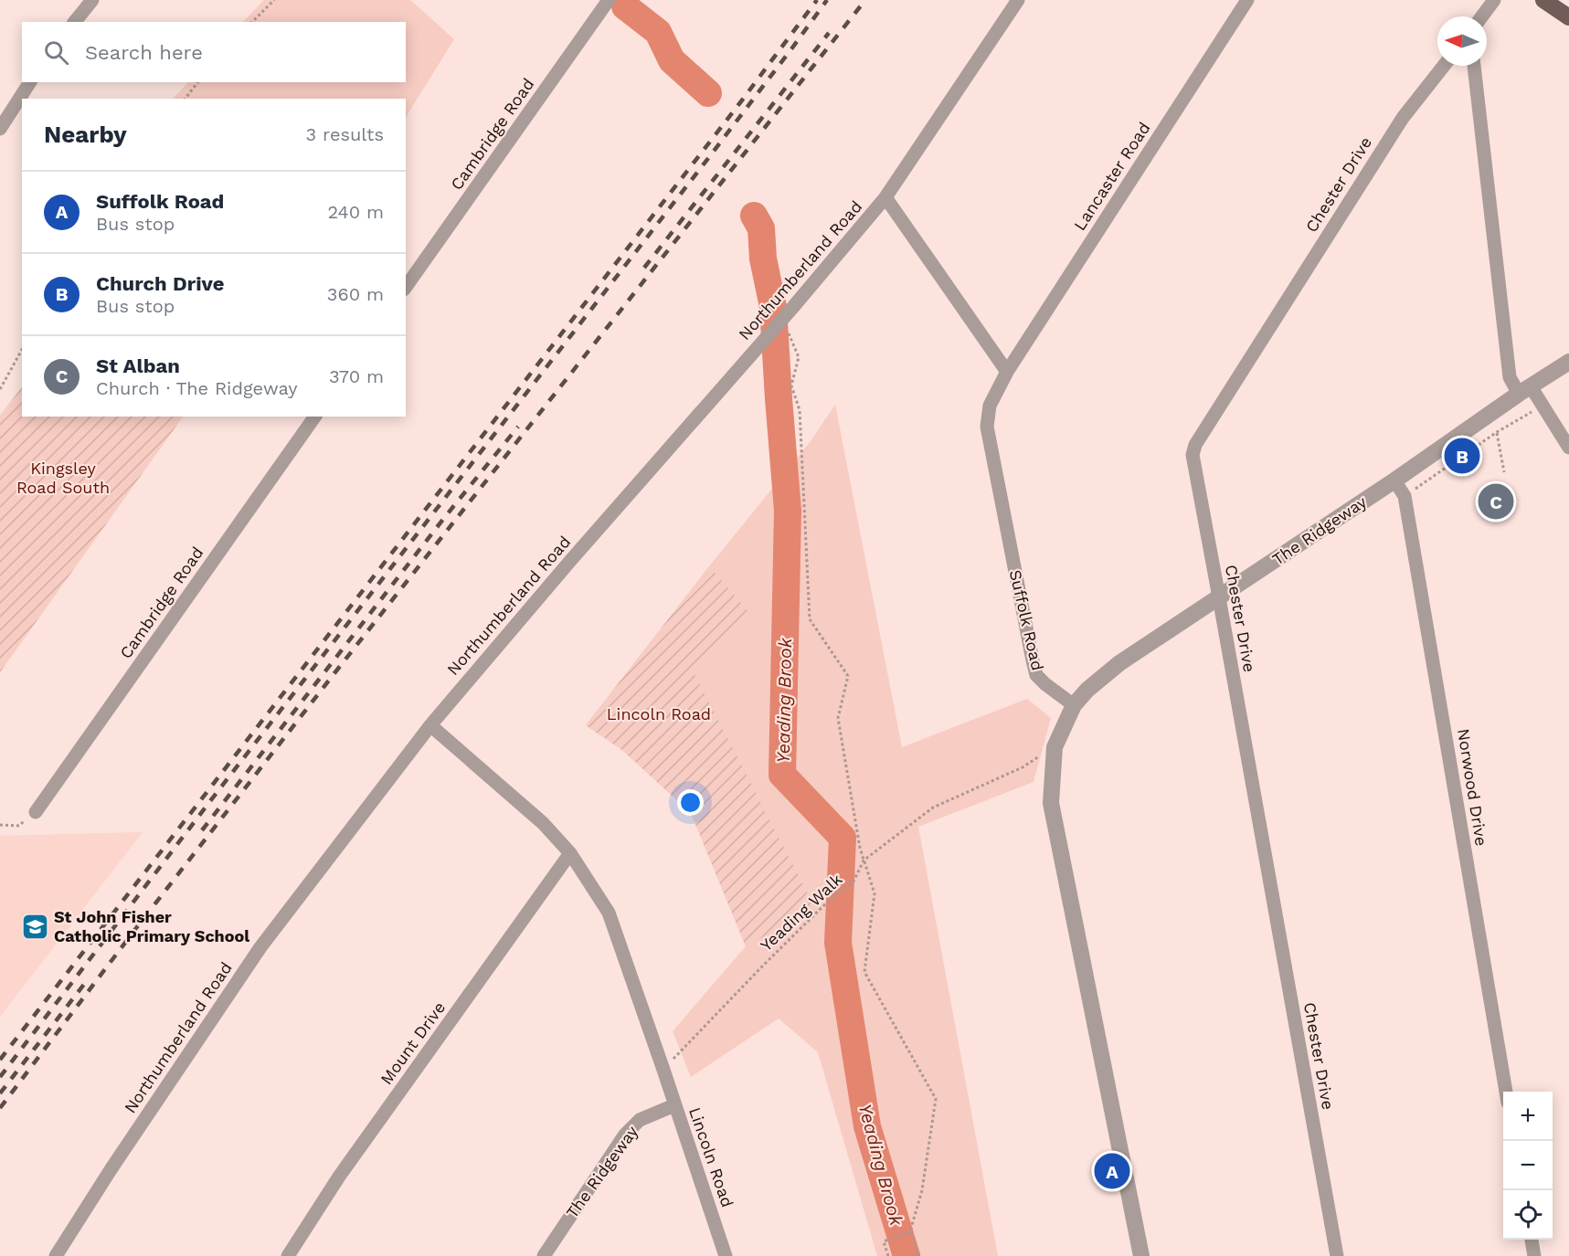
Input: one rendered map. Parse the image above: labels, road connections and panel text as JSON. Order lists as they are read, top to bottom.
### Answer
{
  "streets": {
    "street": [
      "Cambridge Road",
      "Lancaster Road",
      "Chester Drive",
      "Northumberland Road",
      "The Ridgeway",
      "Suffolk Road",
      "Norwood Drive",
      "Mount Drive",
      "Lincoln Road"
    ],
    "path": ["Yeading Walk"]
  },
  "crossings": [
    ["Lancaster Road", "Suffolk Road"],
    ["Chester Drive", "The Ridgeway"],
    ["Northumberland Road", "Lincoln Road"],
    ["The Ridgeway", "Suffolk Road"],
    ["The Ridgeway", "Norwood Drive"],
    ["The Ridgeway", "Lincoln Road"],
    ["Yeading Walk", "Lincoln Road"],
    ["Mount Drive", "Lincoln Road"]
  ],
  "water": ["Yeading Brook"],
  "parks": ["Kingsley Road South", "Lincoln Road"],
  "places": {
    "school or university": ["St John Fisher Catholic Primary School"]
  },
  "north": "left",
  "page": {
    "search": "Search here",
    "heading": ["Nearby", "3 results"],
    "list": [
      {
        "mark": "A",
        "name": "Suffolk Road",
        "note": "Bus stop",
        "value": "240 m"
      },
      {
        "mark": "B",
        "name": "Church Drive",
        "note": "Bus stop",
        "value": "360 m"
      },
      {
        "mark": "C",
        "name": "St Alban",
        "note": "Church · The Ridgeway",
        "value": "370 m"
      }
    ],
    "pins": ["B", "C", "A"],
    "map_buttons": ["+", "−"]
  }
}
